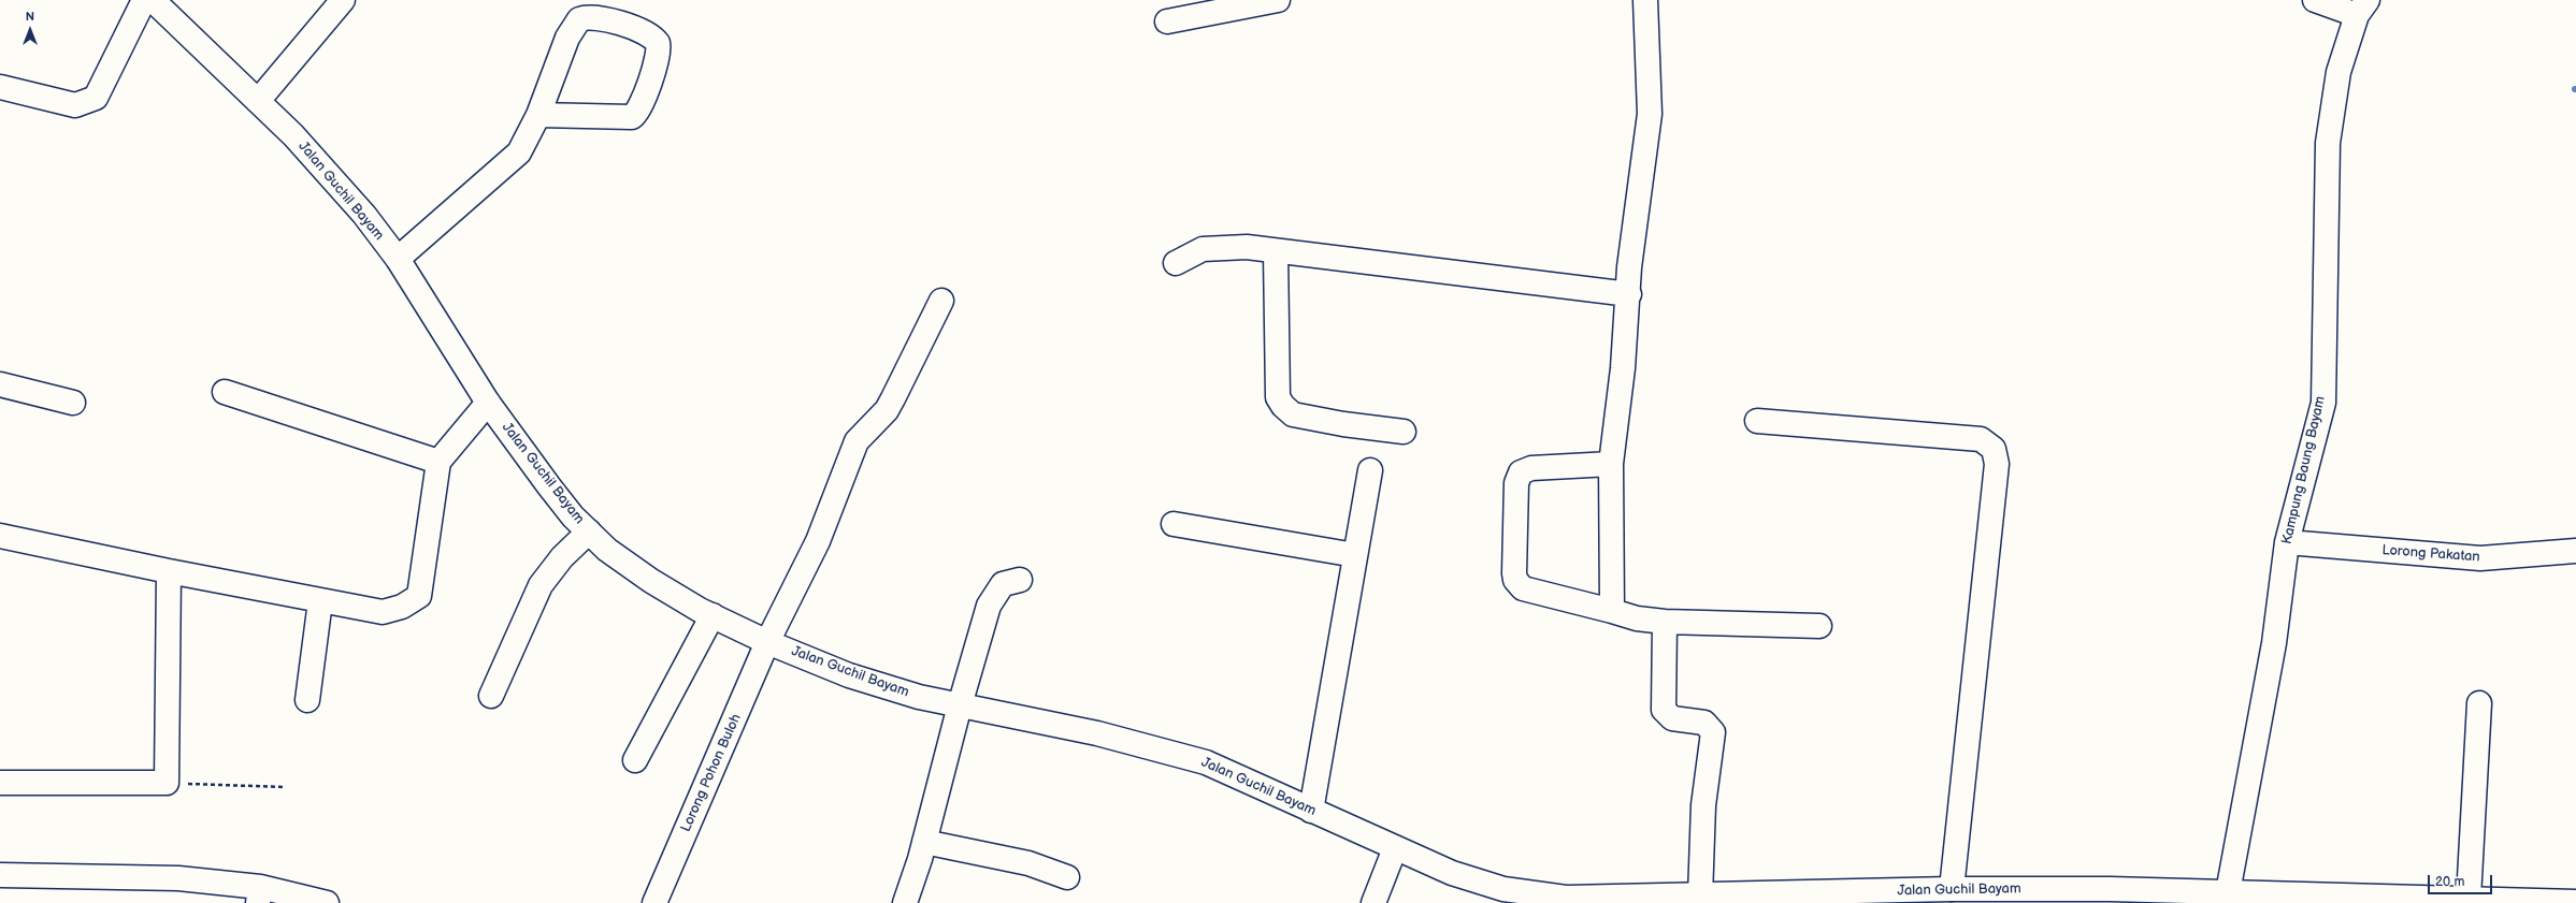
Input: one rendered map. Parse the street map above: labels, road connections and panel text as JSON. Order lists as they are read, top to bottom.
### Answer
{
  "streets": {
    "street": [
      "Jalan Guchil Bayam",
      "Kampung Baung Bayam",
      "Lorong Pakatan",
      "Lorong Pohon Buloh"
    ]
  },
  "crossings": [
    ["Jalan Guchil Bayam", "Kampung Baung Bayam"],
    ["Jalan Guchil Bayam", "Lorong Pohon Buloh"],
    ["Kampung Baung Bayam", "Lorong Pakatan"]
  ],
  "scale_bar": "20 m",
  "north": "top"
}
